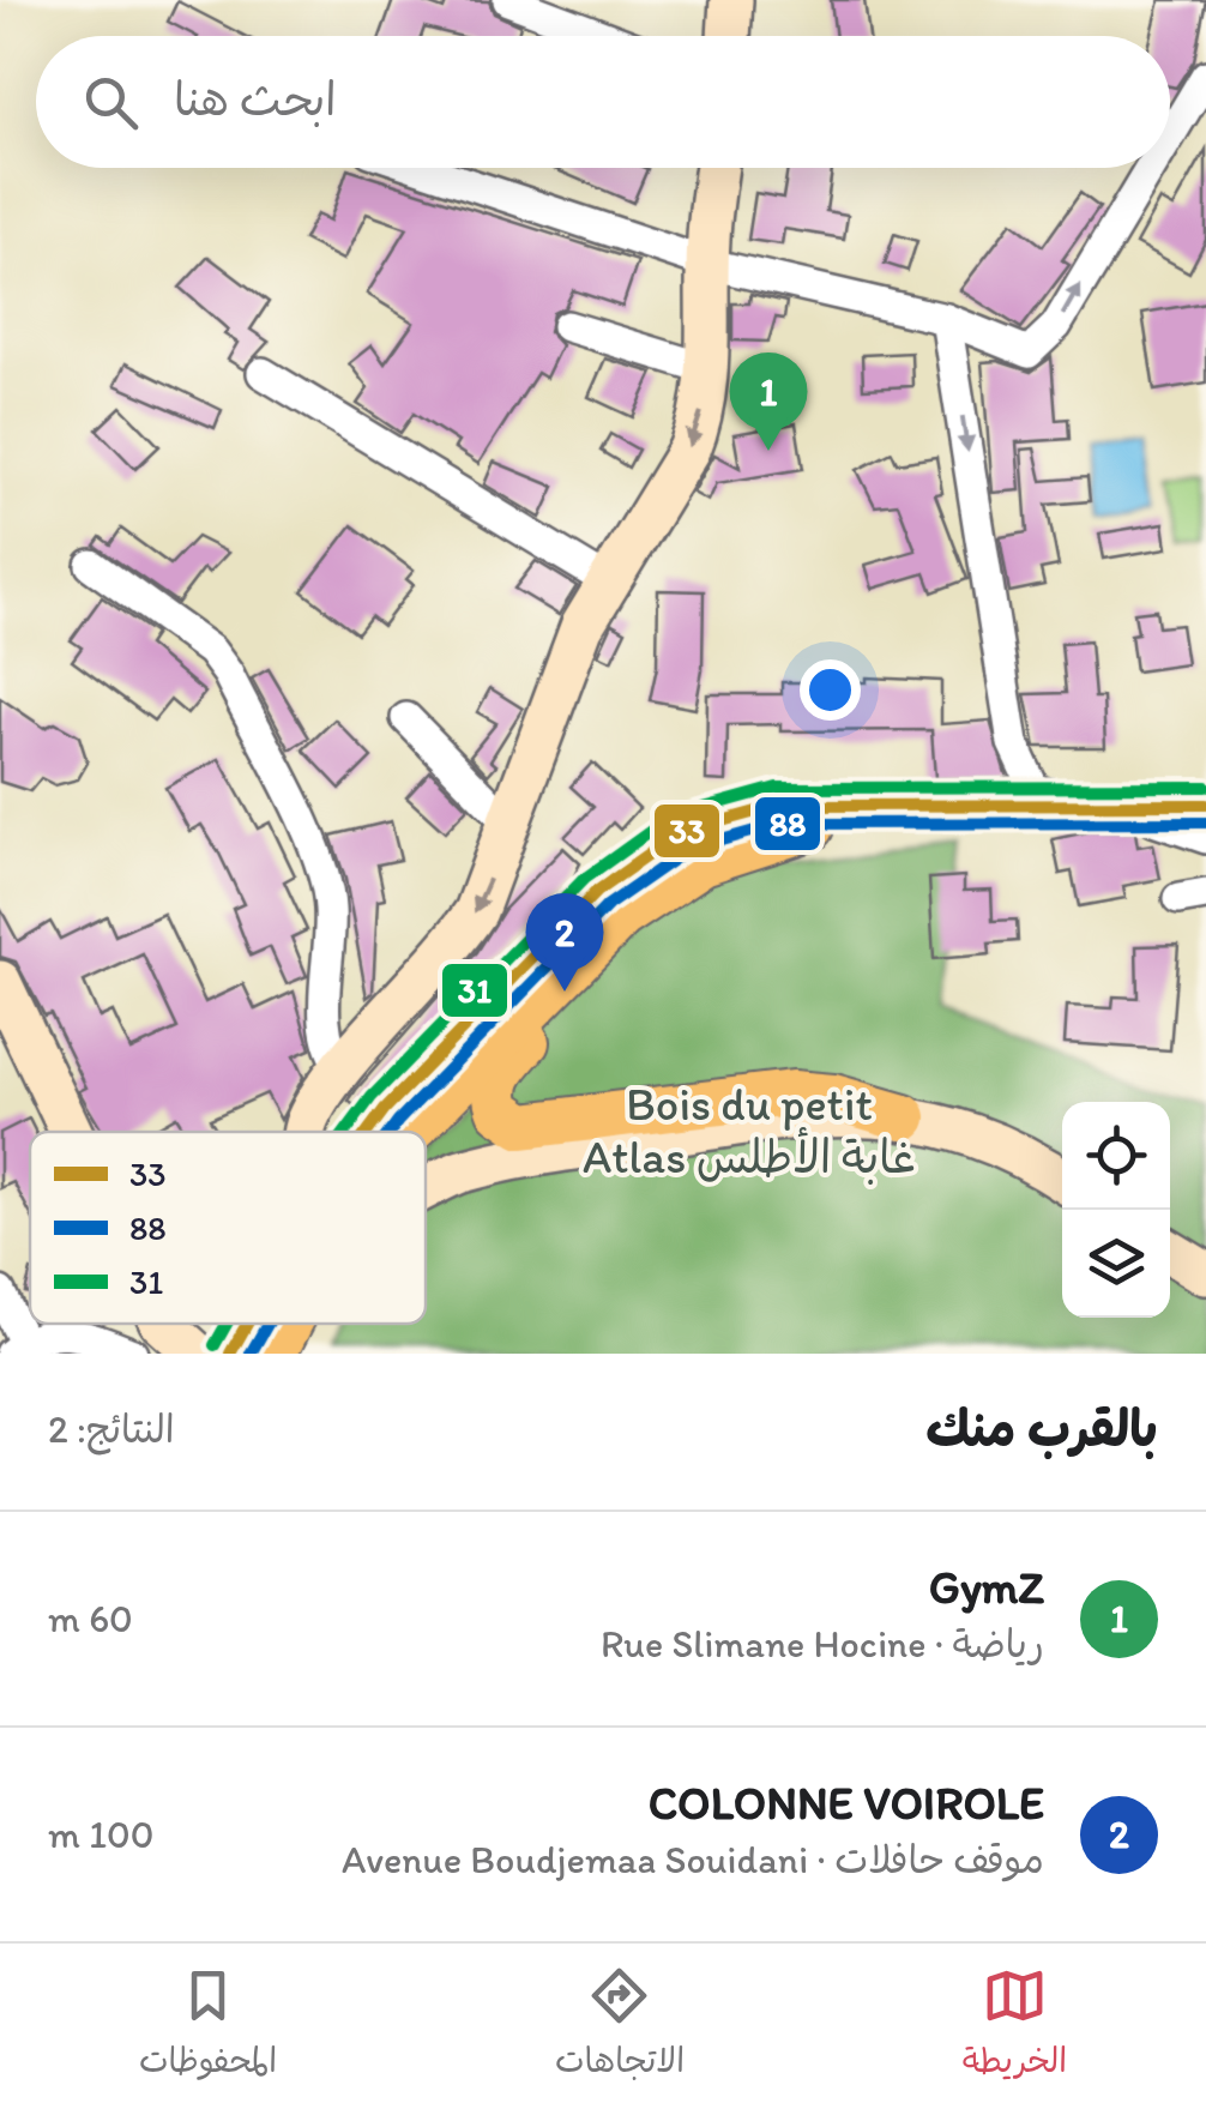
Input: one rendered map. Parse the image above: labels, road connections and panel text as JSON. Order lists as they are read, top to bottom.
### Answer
{
  "parks": ["Bois du petit Atlas غابة الأطلس"],
  "lines": ["transit line 31", "transit line 33", "transit line 88"],
  "legend": ["33", "88", "31"],
  "page": {
    "search": "ابحث هنا",
    "pins": ["1", "2"],
    "heading": ["بالقرب منك", "النتائج: 2"],
    "list": [
      {
        "mark": "1",
        "name": "GymZ",
        "note": "رياضة · Rue Slimane Hocine",
        "value": "60 m"
      },
      {
        "mark": "2",
        "name": "COLONNE VOIROLE",
        "note": "موقف حافلات · Avenue Boudjemaa Souidani",
        "value": "100 m"
      }
    ],
    "nav": ["الخريطة", "الاتجاهات", "المحفوظات"]
  }
}
